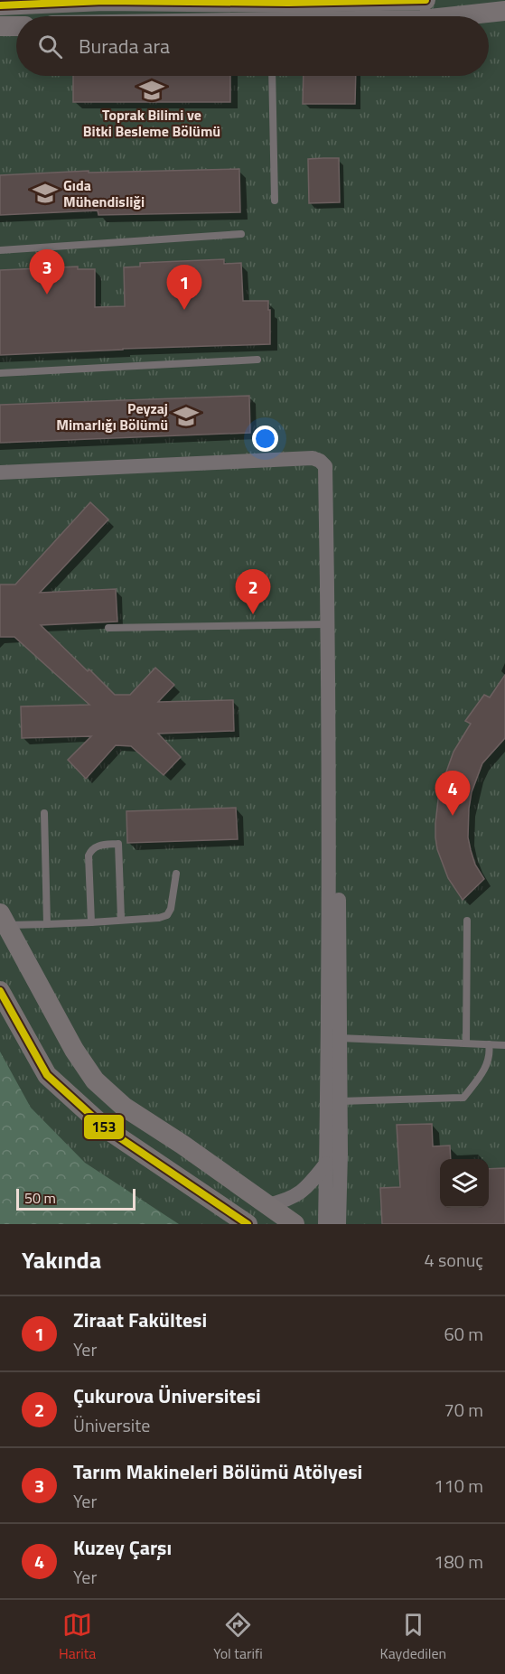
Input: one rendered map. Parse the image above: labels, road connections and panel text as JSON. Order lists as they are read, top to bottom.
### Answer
{
  "places": {
    "school or university": ["Toprak Bilimi ve Bitki Besleme Bölümü", "Gıda Mühendisliği", "Peyzaj Mimarlığı Bölümü"]
  },
  "lines": ["transit line 153"],
  "scale_bar": "50 m",
  "page": {
    "search": "Burada ara",
    "pins": [
      "3",
      "1",
      "2",
      "4"
    ],
    "scale": "50 m",
    "heading": ["Yakında", "4 sonuç"],
    "list": [
      {
        "mark": "1",
        "name": "Ziraat Fakültesi",
        "note": "Yer",
        "value": "60 m"
      },
      {
        "mark": "2",
        "name": "Çukurova Üniversitesi",
        "note": "Üniversite",
        "value": "70 m"
      },
      {
        "mark": "3",
        "name": "Tarım Makineleri Bölümü Atölyesi",
        "note": "Yer",
        "value": "110 m"
      },
      {
        "mark": "4",
        "name": "Kuzey Çarşı",
        "note": "Yer",
        "value": "180 m"
      }
    ],
    "nav": ["Harita", "Yol tarifi", "Kaydedilen"]
  }
}
